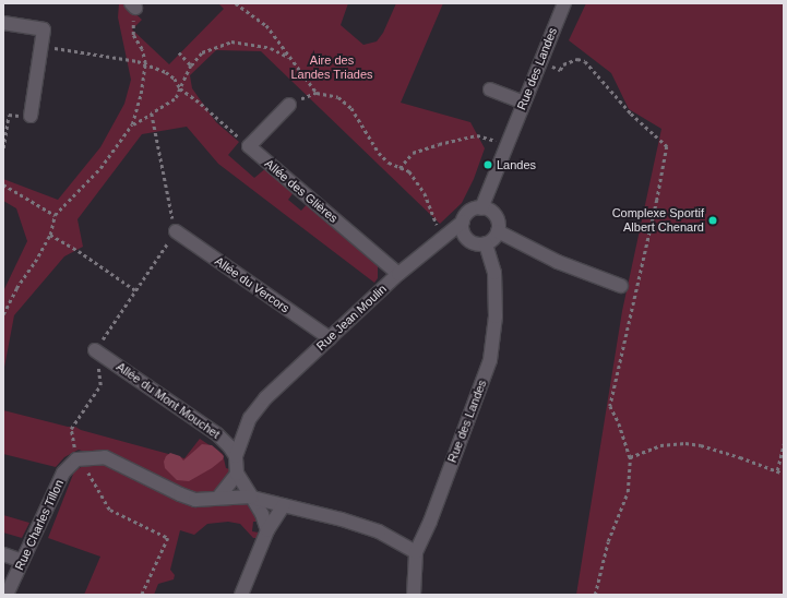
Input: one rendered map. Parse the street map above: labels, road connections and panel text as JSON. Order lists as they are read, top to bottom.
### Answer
{
  "streets": {
    "street": [
      "Rue des Landes",
      "Allée des Glières",
      "Allée du Vercors",
      "Rue Jean Moulin",
      "Allée du Mont Mouchet",
      "Rue Charles Tillon"
    ]
  },
  "crossings": [
    ["Rue des Landes", "Rue Jean Moulin"],
    ["Allée des Glières", "Rue Jean Moulin"],
    ["Allée du Vercors", "Rue Jean Moulin"],
    ["Rue Jean Moulin", "Allée du Mont Mouchet"]
  ],
  "parks": ["Aire des Landes Triades"],
  "places": ["Landes", "Complexe Sportif Albert Chenard"]
}
